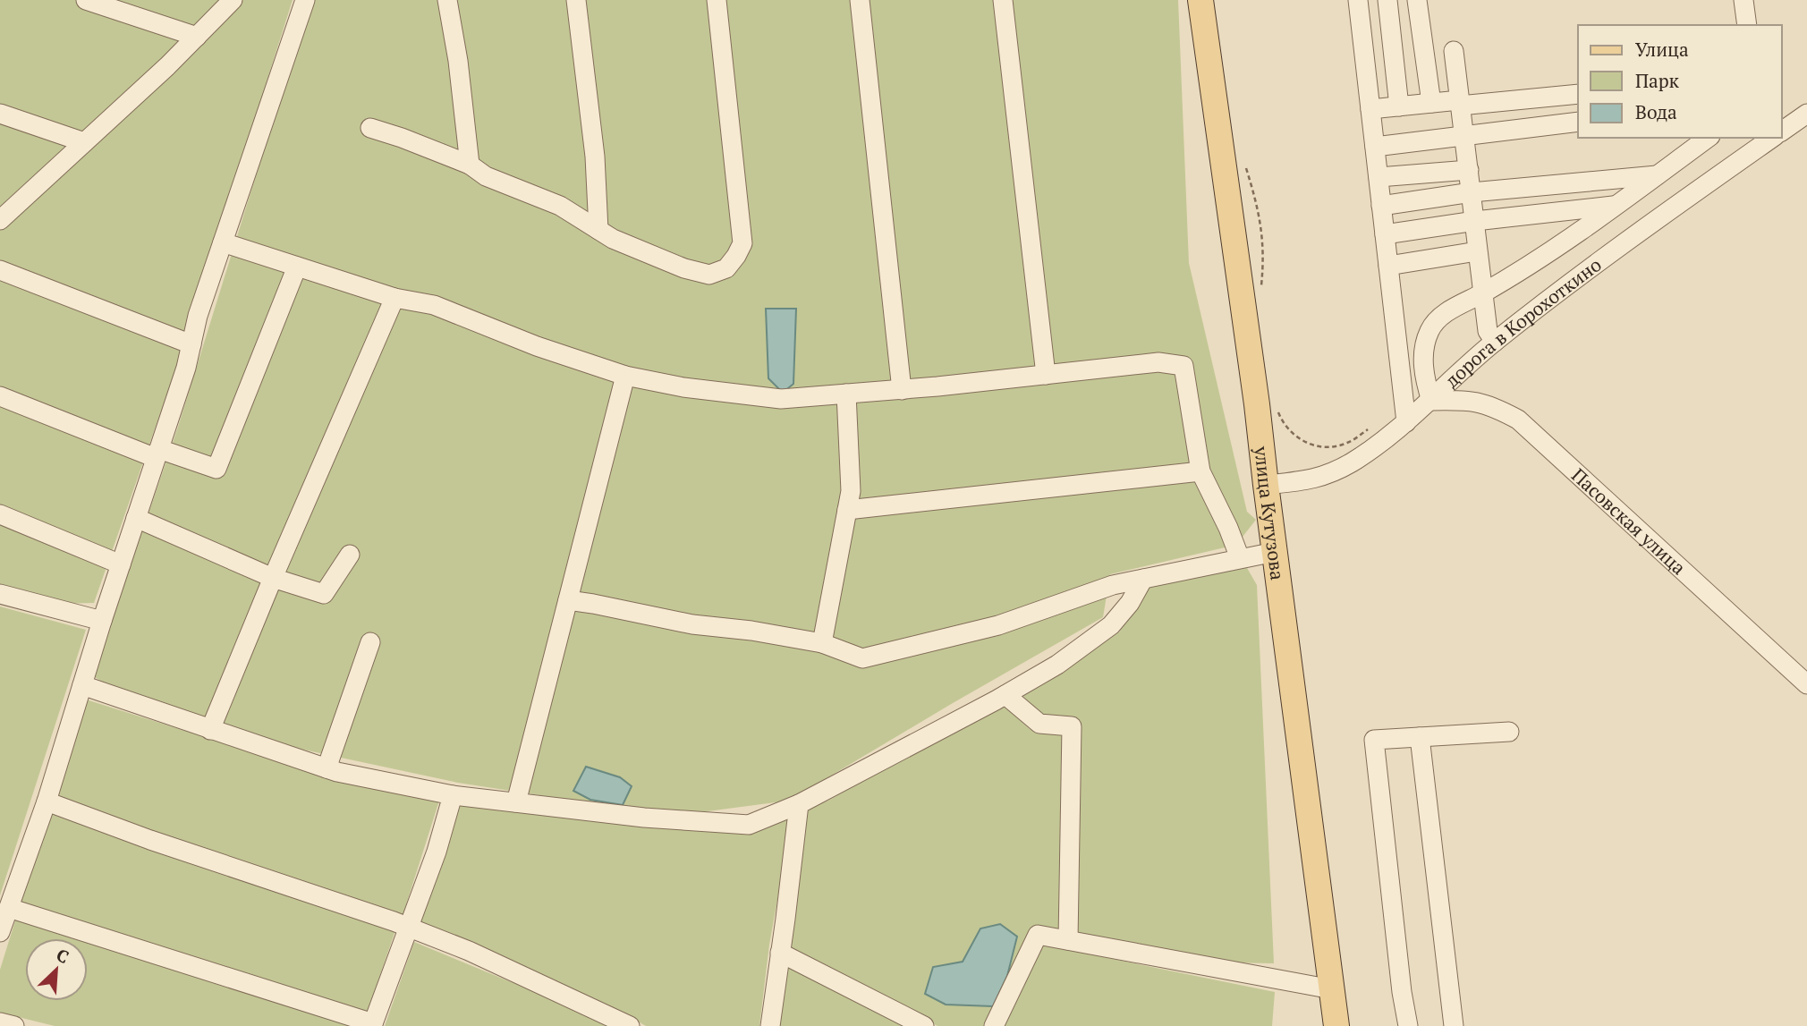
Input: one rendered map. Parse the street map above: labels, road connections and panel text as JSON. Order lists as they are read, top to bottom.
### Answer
{
  "streets": {
    "main road": ["улица Кутузова"],
    "street": ["дорога в Корохоткино", "Пасовская улица"]
  },
  "crossings": [
    ["дорога в Корохоткино", "улица Кутузова"],
    ["дорога в Корохоткино", "Пасовская улица"]
  ],
  "legend": ["Улица", "Парк", "Вода"],
  "north": "top right"
}
